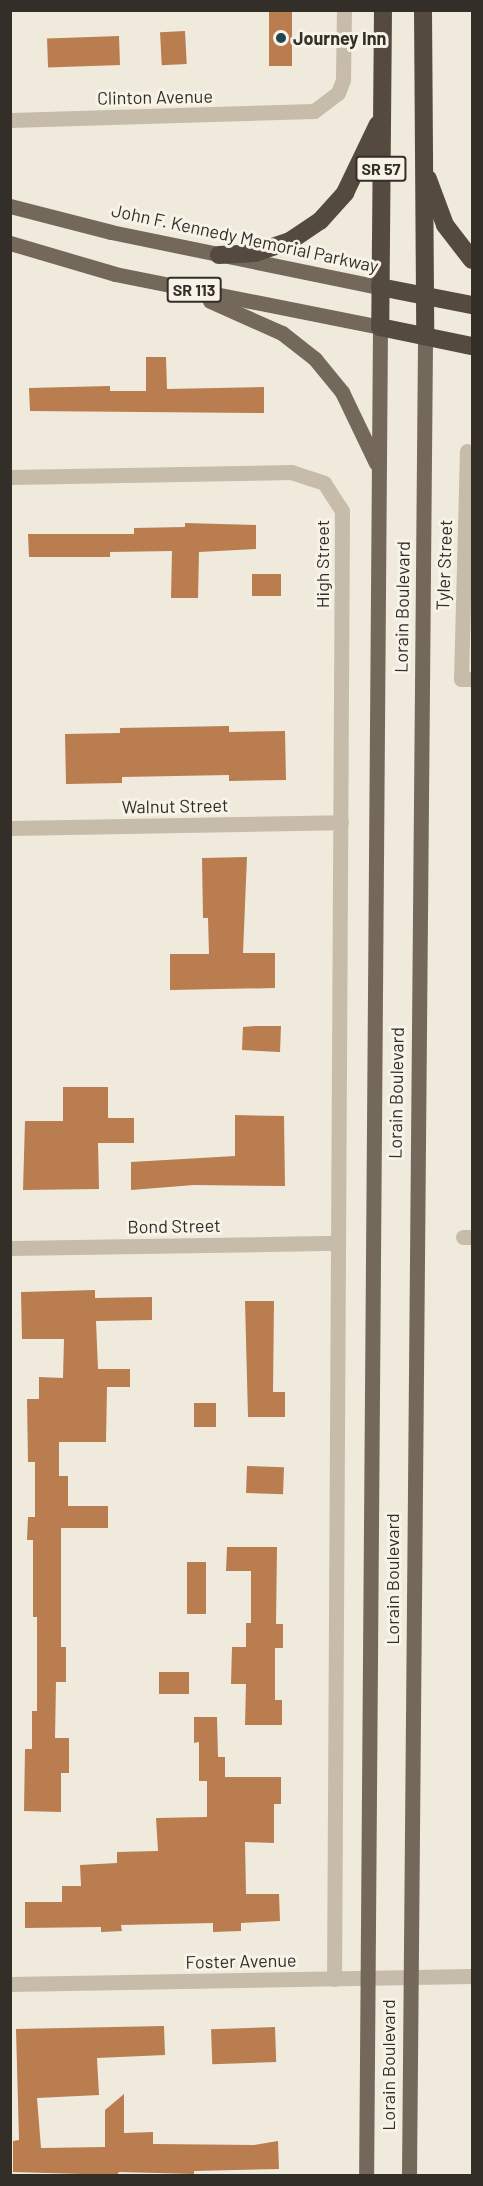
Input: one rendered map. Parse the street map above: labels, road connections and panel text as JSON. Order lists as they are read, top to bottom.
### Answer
{
  "streets": {
    "highway": [
      "SR 57",
      "John F. Kennedy Memorial Parkway",
      "SR 113",
      "Lorain Boulevard"
    ],
    "street": [
      "Clinton Avenue",
      "High Street",
      "Tyler Street",
      "Walnut Street",
      "Bond Street",
      "Foster Avenue"
    ]
  },
  "crossings": [
    ["SR 57", "Lorain Boulevard"],
    ["John F. Kennedy Memorial Parkway", "Lorain Boulevard"],
    ["SR 113", "Lorain Boulevard"],
    ["High Street", "Walnut Street"],
    ["Lorain Boulevard", "Foster Avenue"]
  ],
  "places": ["Journey Inn"]
}
